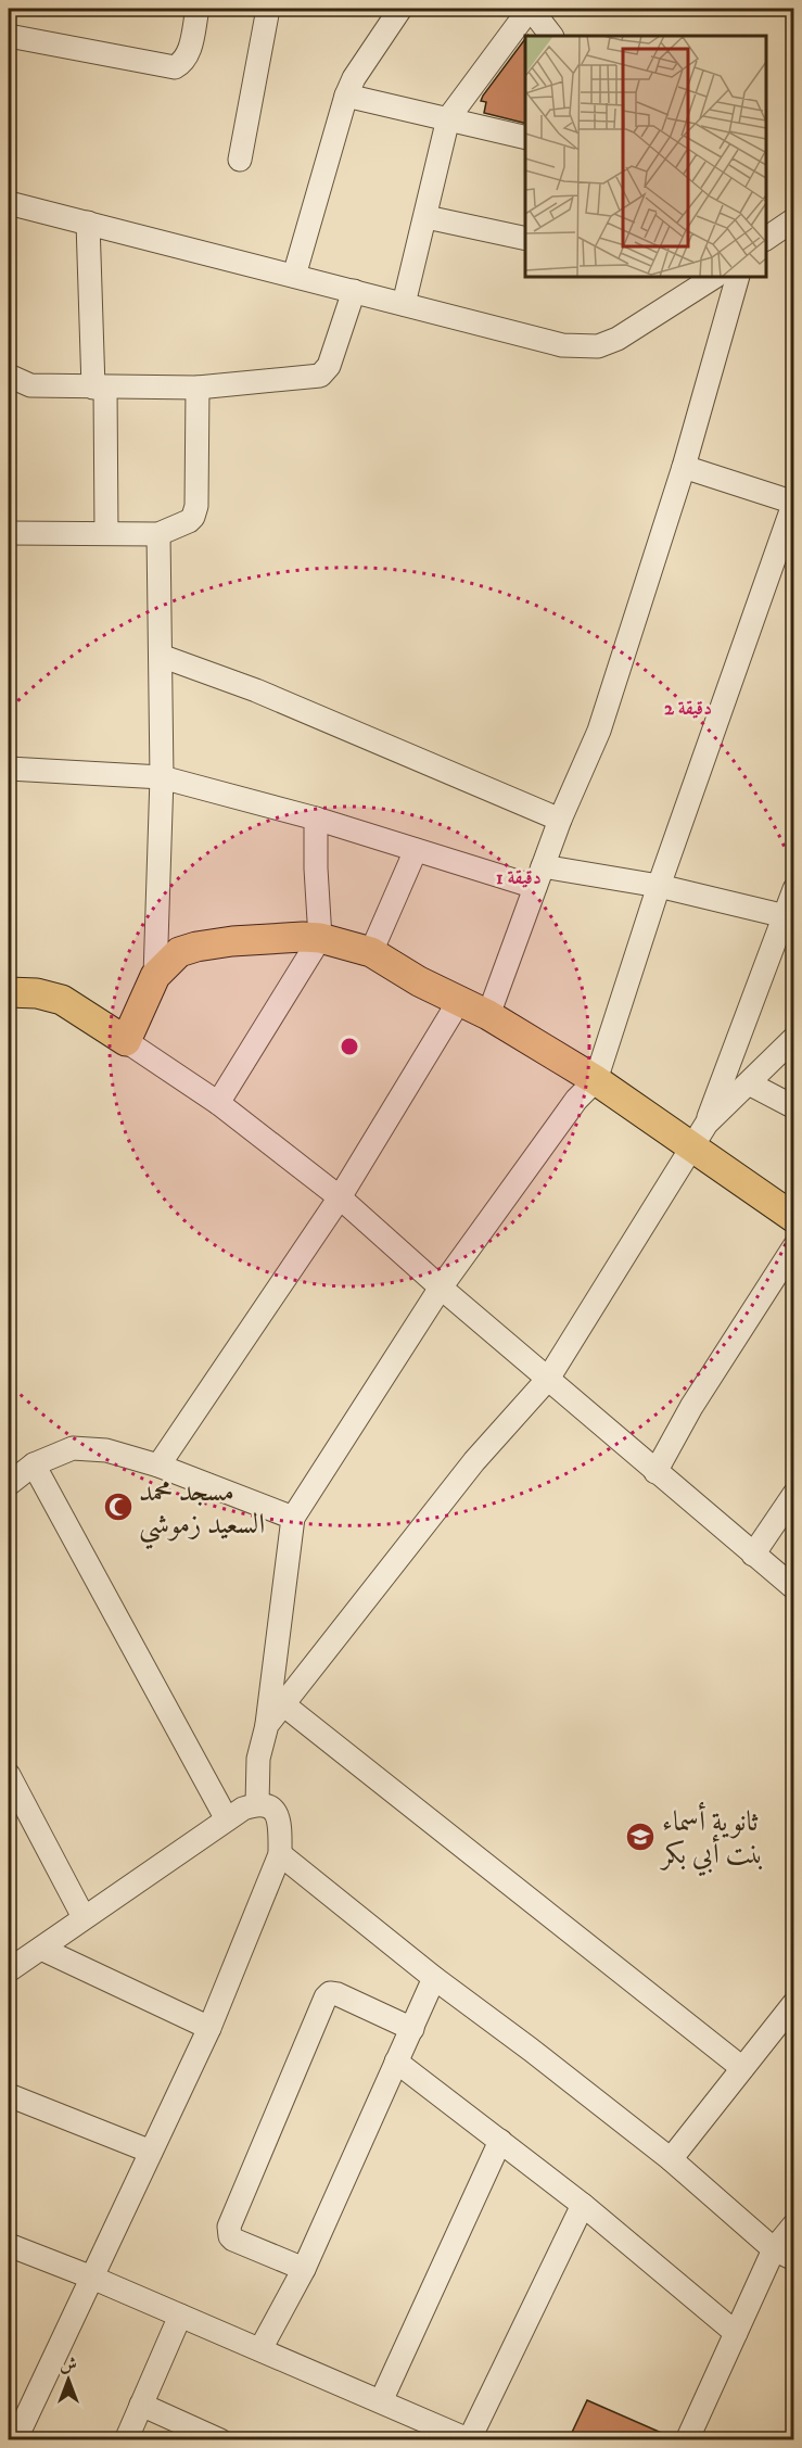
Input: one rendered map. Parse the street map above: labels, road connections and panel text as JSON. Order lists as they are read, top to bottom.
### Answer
{
  "places": {
    "mosque": ["مسجد محمد السعيد زموشي"],
    "school or university": ["ثانوية أسماء بنت أبي بكر"]
  },
  "north": "top",
  "rings": ["2 دقيقة", "1 دقيقة"]
}
